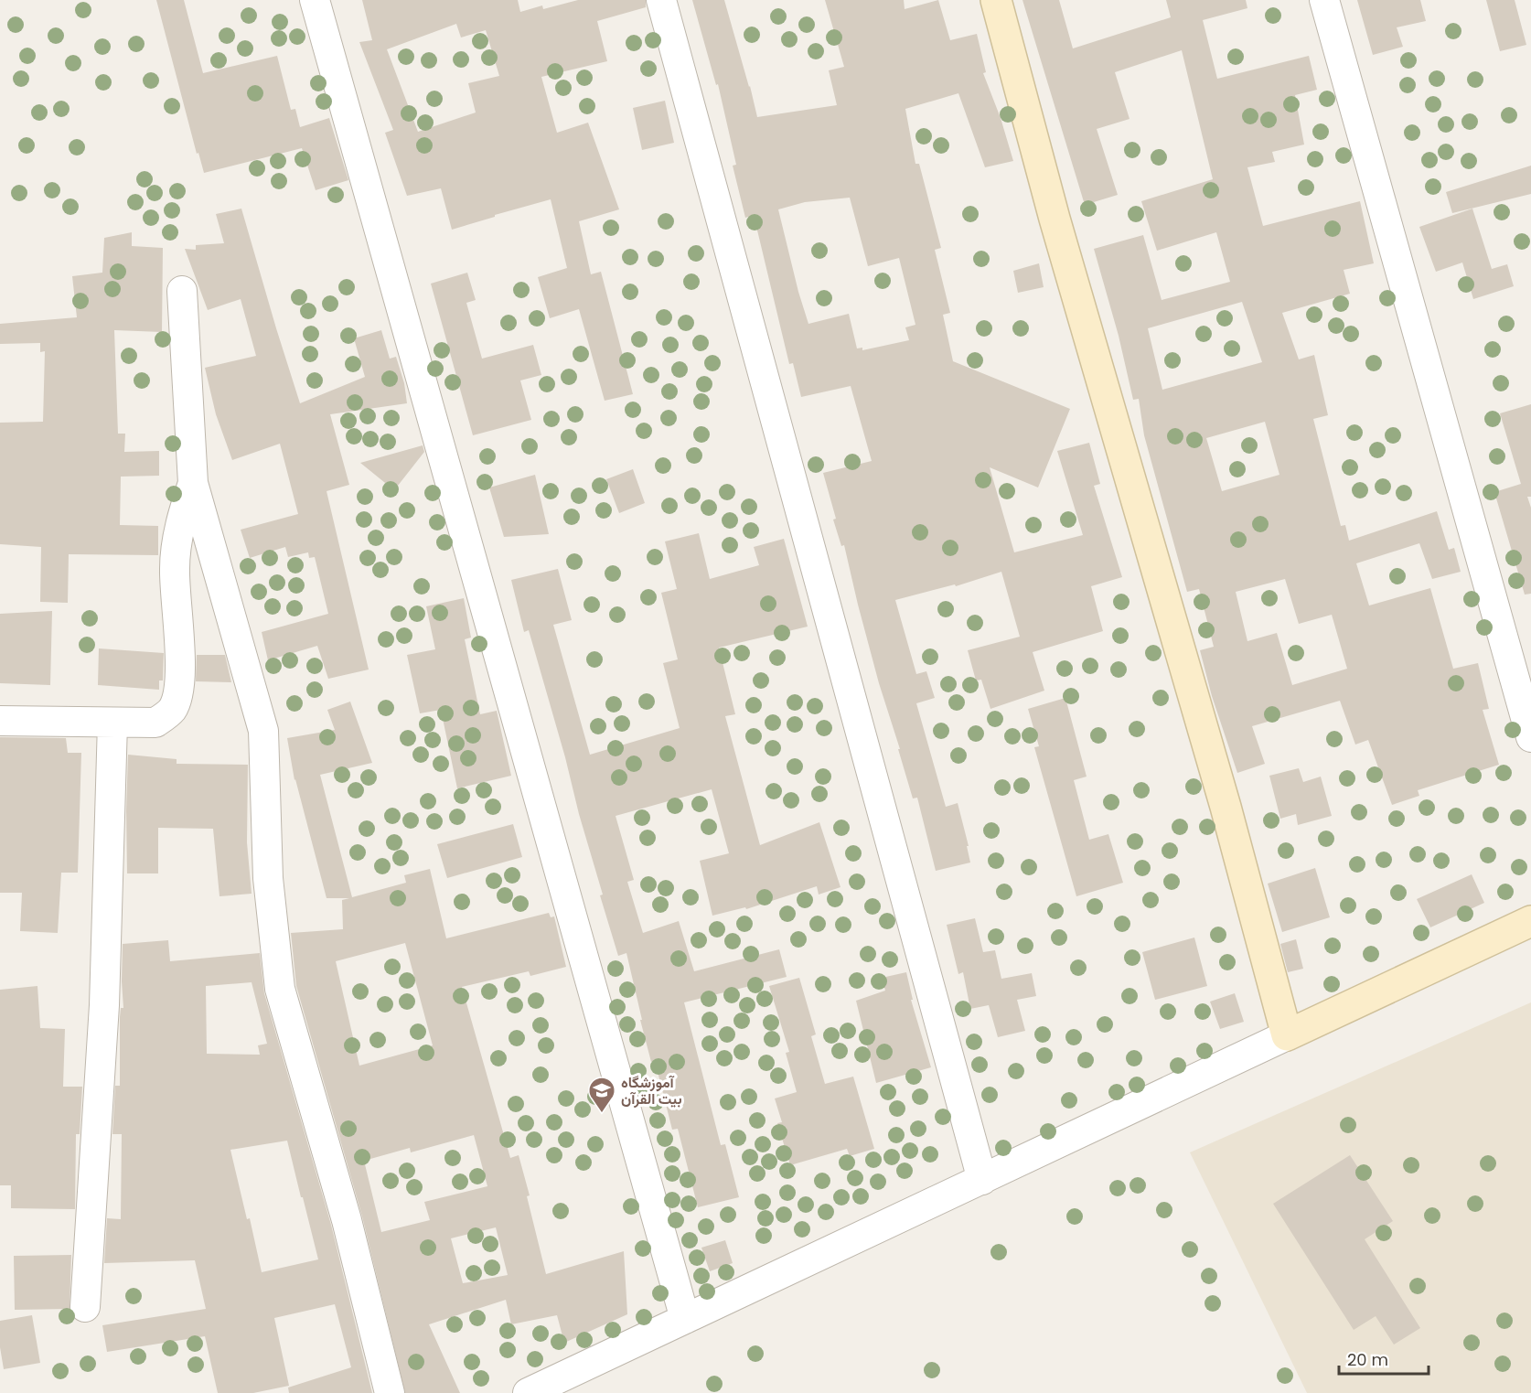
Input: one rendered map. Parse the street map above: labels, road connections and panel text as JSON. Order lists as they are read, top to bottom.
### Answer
{
  "places": {
    "school or university": ["آموزشگاه بیت القرآن"]
  },
  "scale_bar": "20 m"
}
